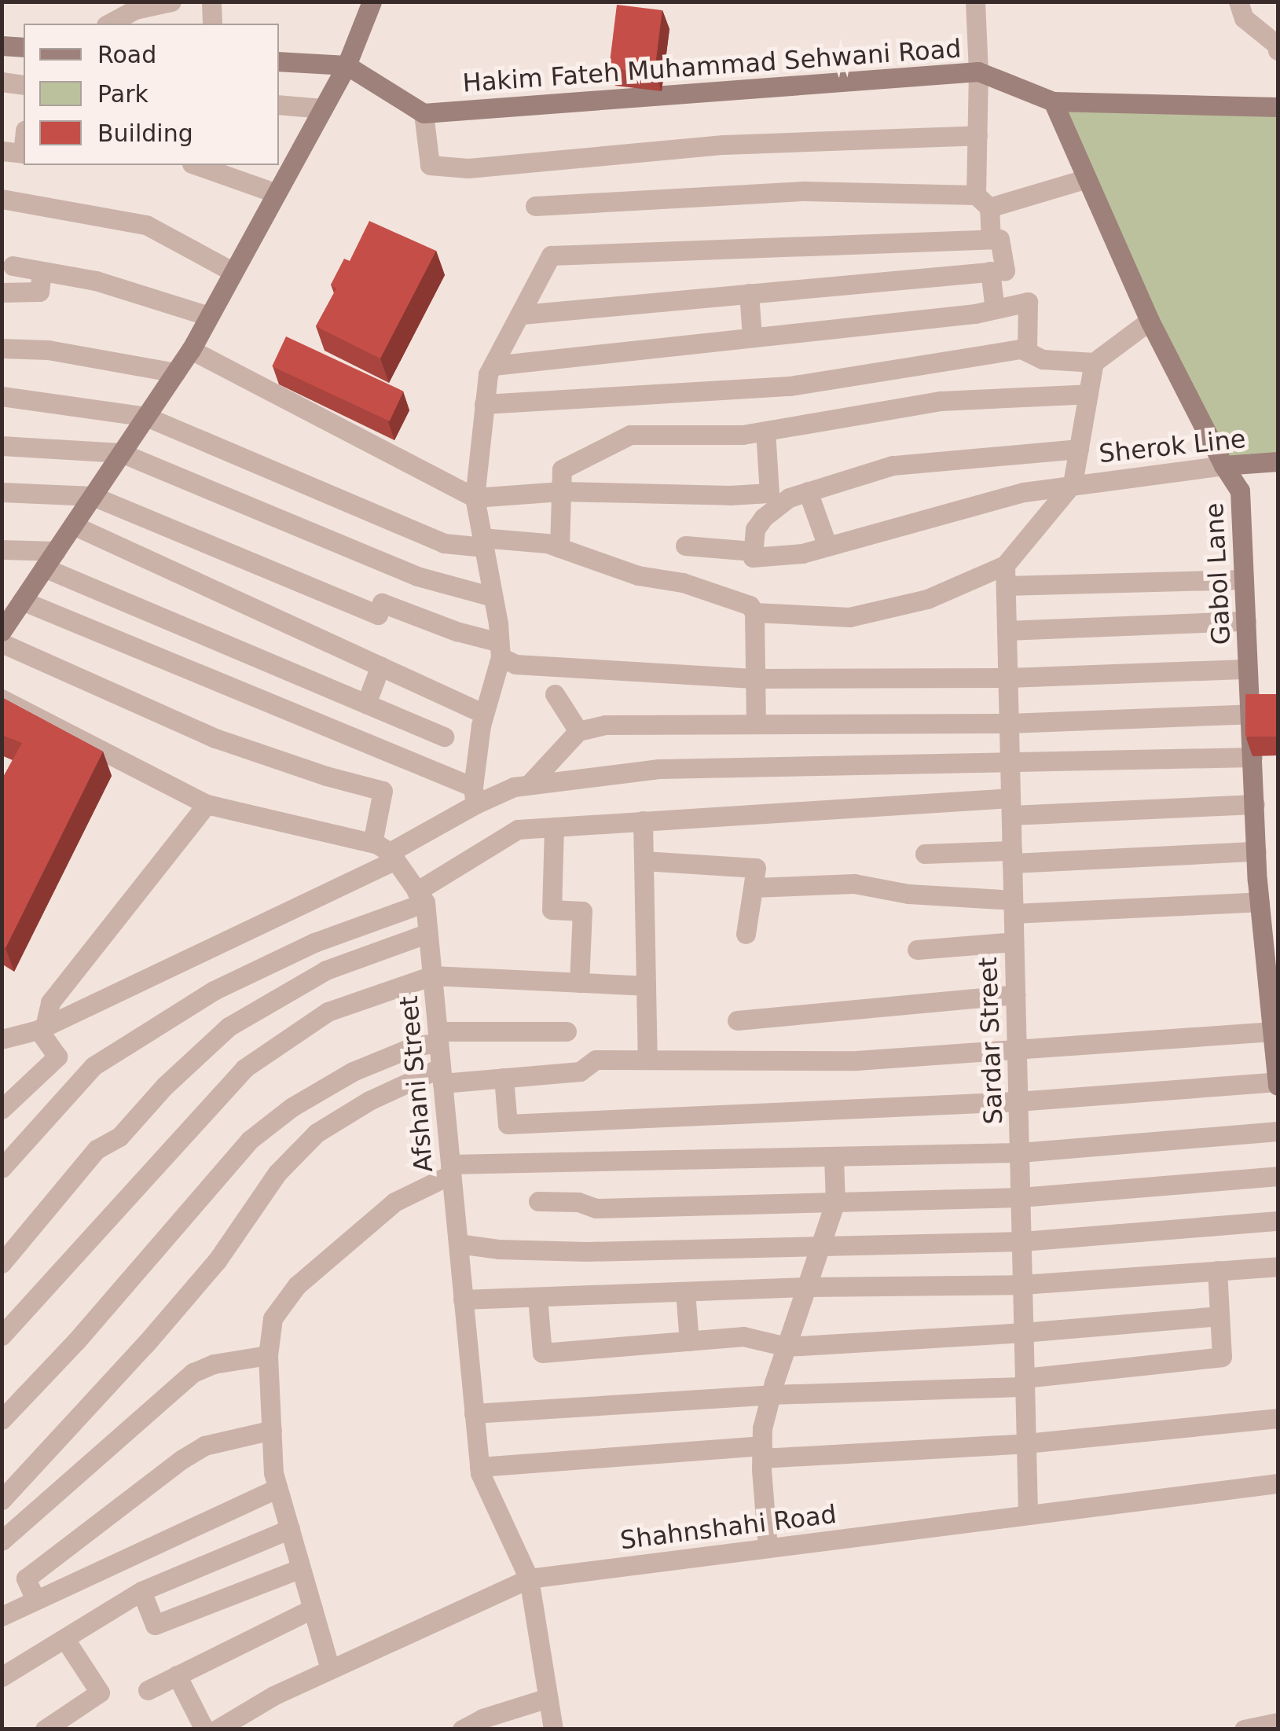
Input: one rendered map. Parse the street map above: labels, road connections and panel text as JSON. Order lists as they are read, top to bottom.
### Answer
{
  "streets": {
    "street": [
      "Hakim Fateh Muhammad Sehwani Road",
      "Sherok Line",
      "Gabol Lane",
      "Sardar Street",
      "Afshani Street",
      "Shahnshahi Road"
    ]
  },
  "crossings": [
    ["Hakim Fateh Muhammad Sehwani Road", "Gabol Lane"],
    ["Sherok Line", "Gabol Lane"],
    ["Sardar Street", "Shahnshahi Road"],
    ["Afshani Street", "Shahnshahi Road"]
  ],
  "legend": ["Road", "Park", "Building"]
}
